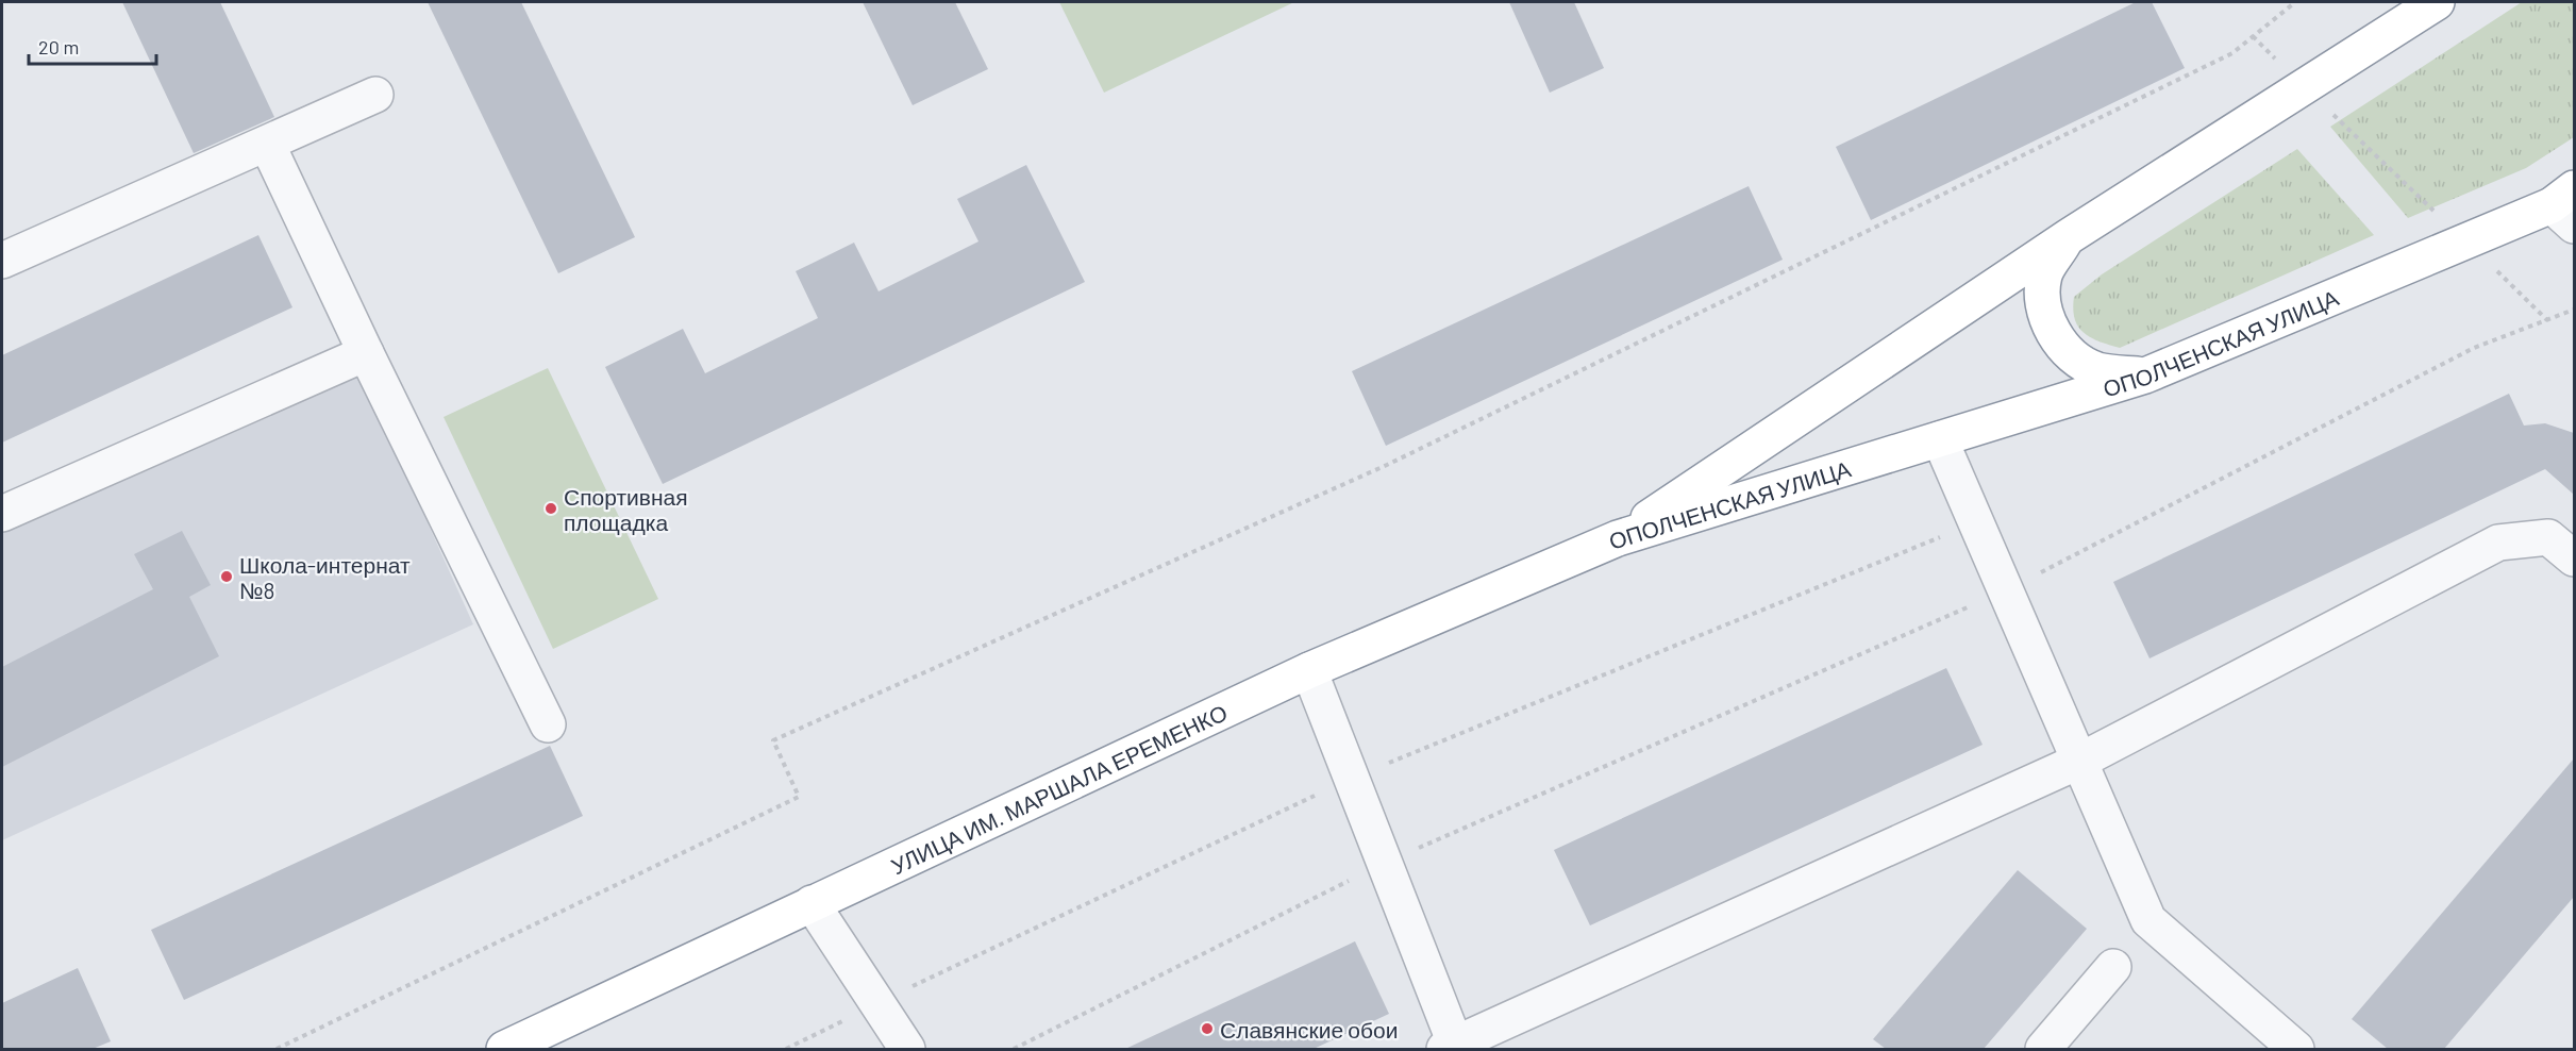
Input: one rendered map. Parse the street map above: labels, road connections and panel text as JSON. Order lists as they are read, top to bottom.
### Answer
{
  "streets": {
    "highway": ["ОПОЛЧЕНСКАЯ УЛИЦА", "УЛИЦА ИМ. МАРШАЛА ЕРЕМЕНКО"]
  },
  "crossings": [
    ["ОПОЛЧЕНСКАЯ УЛИЦА", "УЛИЦА ИМ. МАРШАЛА ЕРЕМЕНКО"]
  ],
  "places": ["Спортивная площадка", "Школа-интернат №8", "Славянские обои"],
  "scale_bar": "20 m"
}
